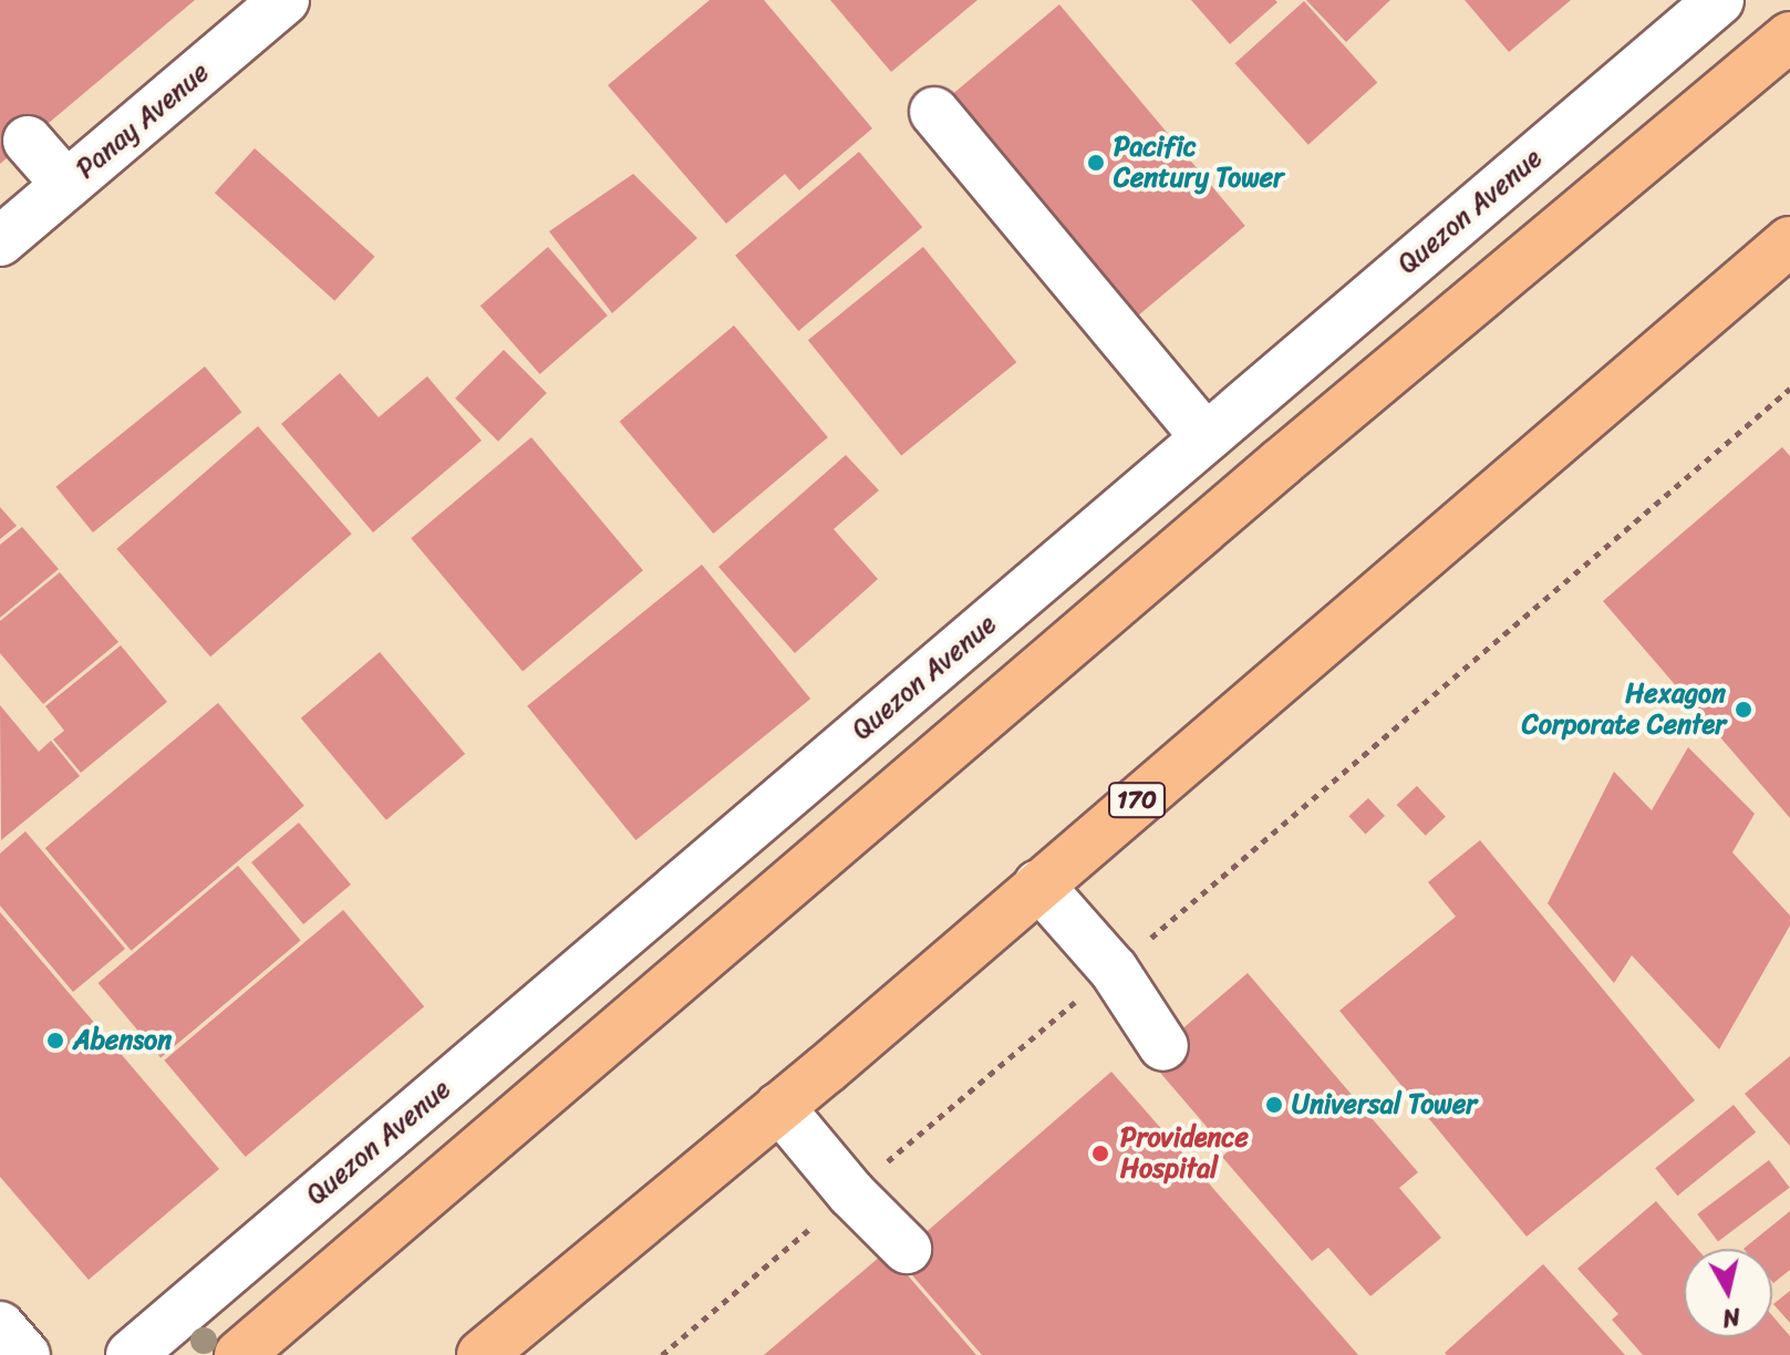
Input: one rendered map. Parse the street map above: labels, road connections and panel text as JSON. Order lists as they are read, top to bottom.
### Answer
{
  "streets": {
    "main road": ["170"],
    "street": ["Panay Avenue", "Quezon Avenue"]
  },
  "places": [
    "Pacific Century Tower",
    "Hexagon Corporate Center",
    "Abenson",
    "Universal Tower",
    "Providence Hospital"
  ],
  "north": "bottom"
}
